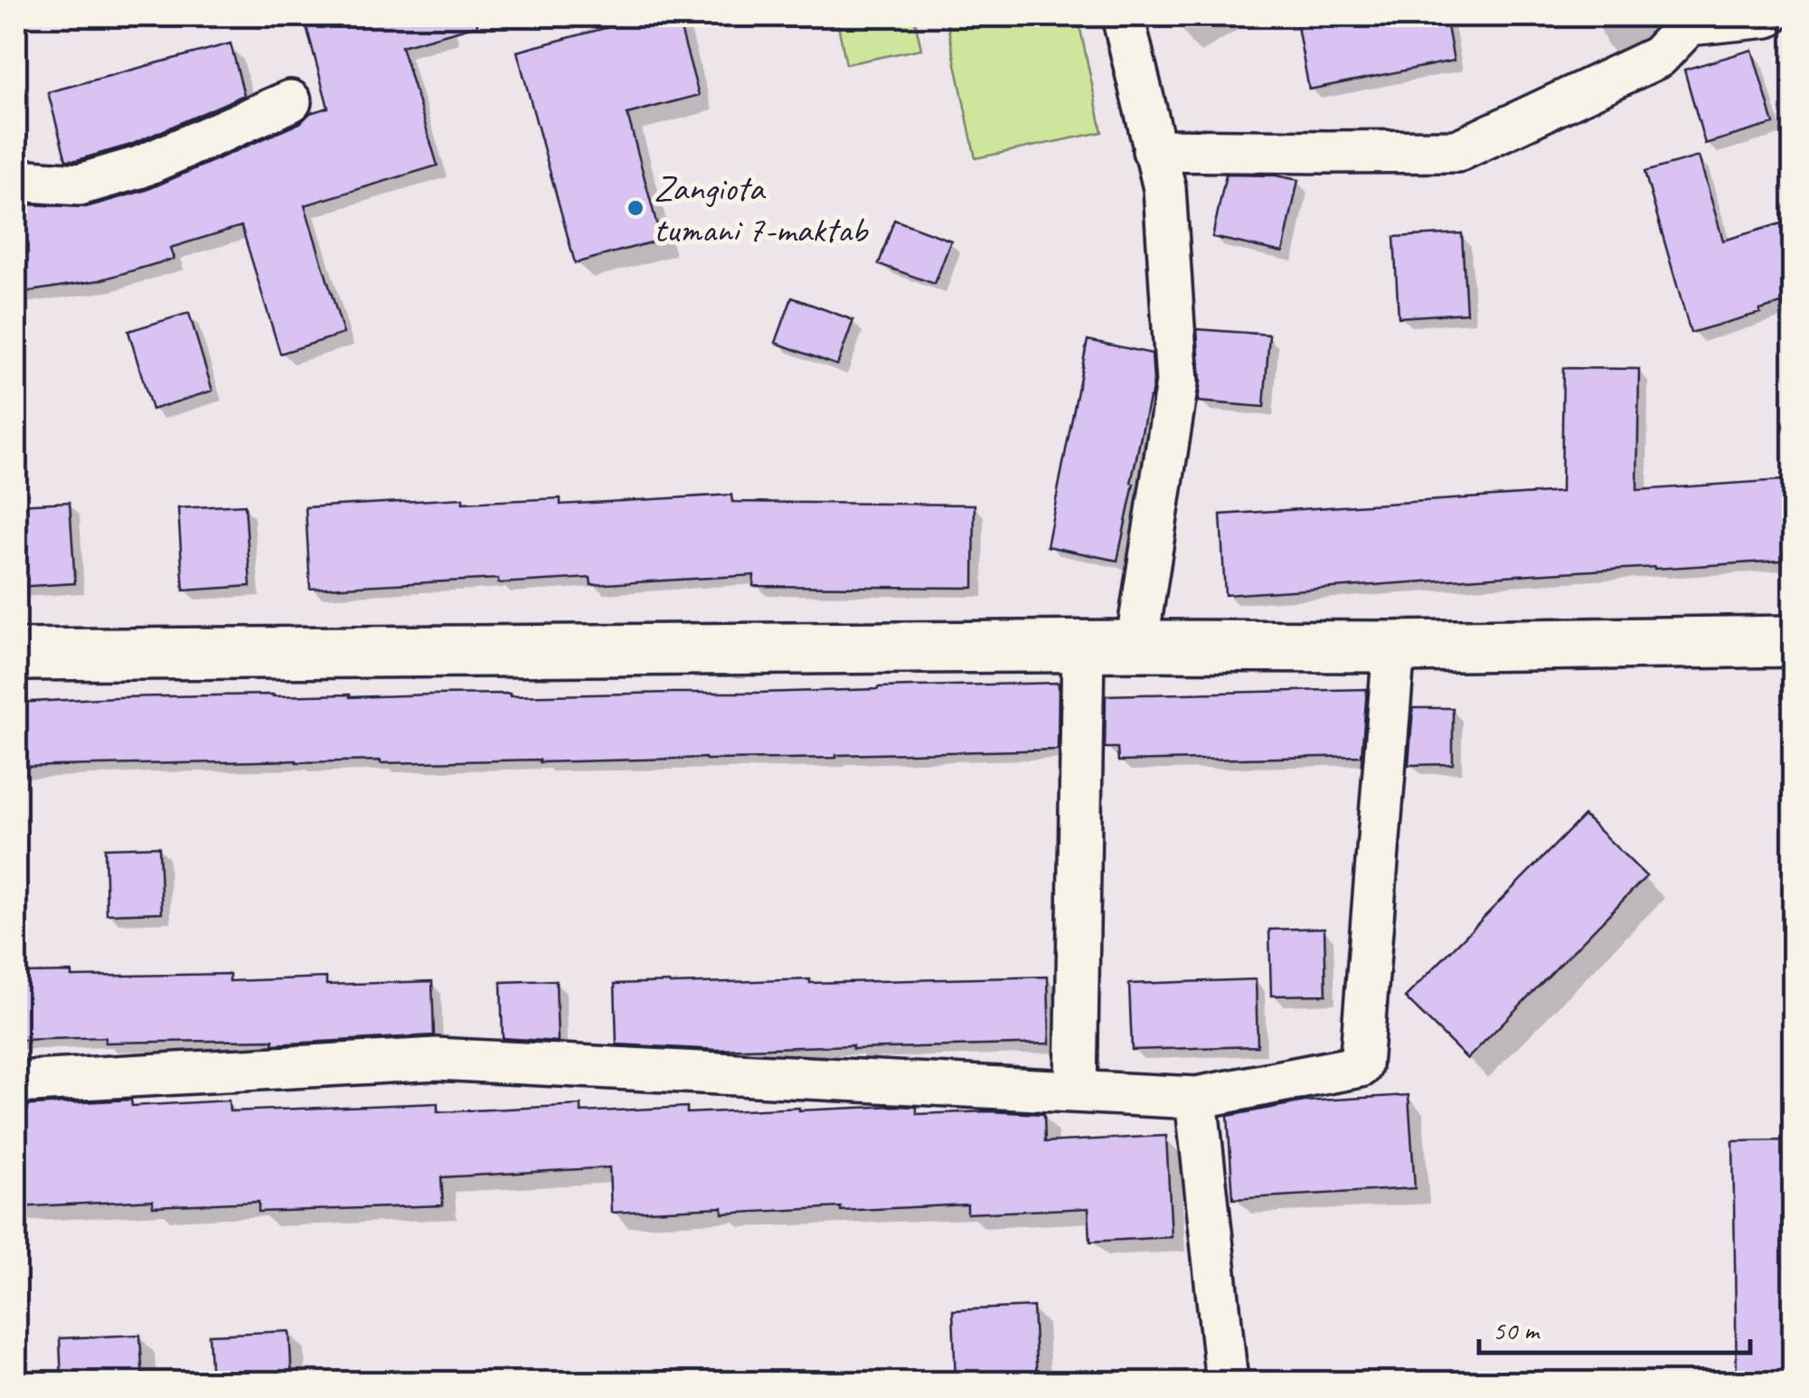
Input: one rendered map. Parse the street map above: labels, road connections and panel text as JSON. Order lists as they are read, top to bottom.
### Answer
{
  "places": ["Zangiota tumani 7-maktab"],
  "scale_bar": "50 m"
}
